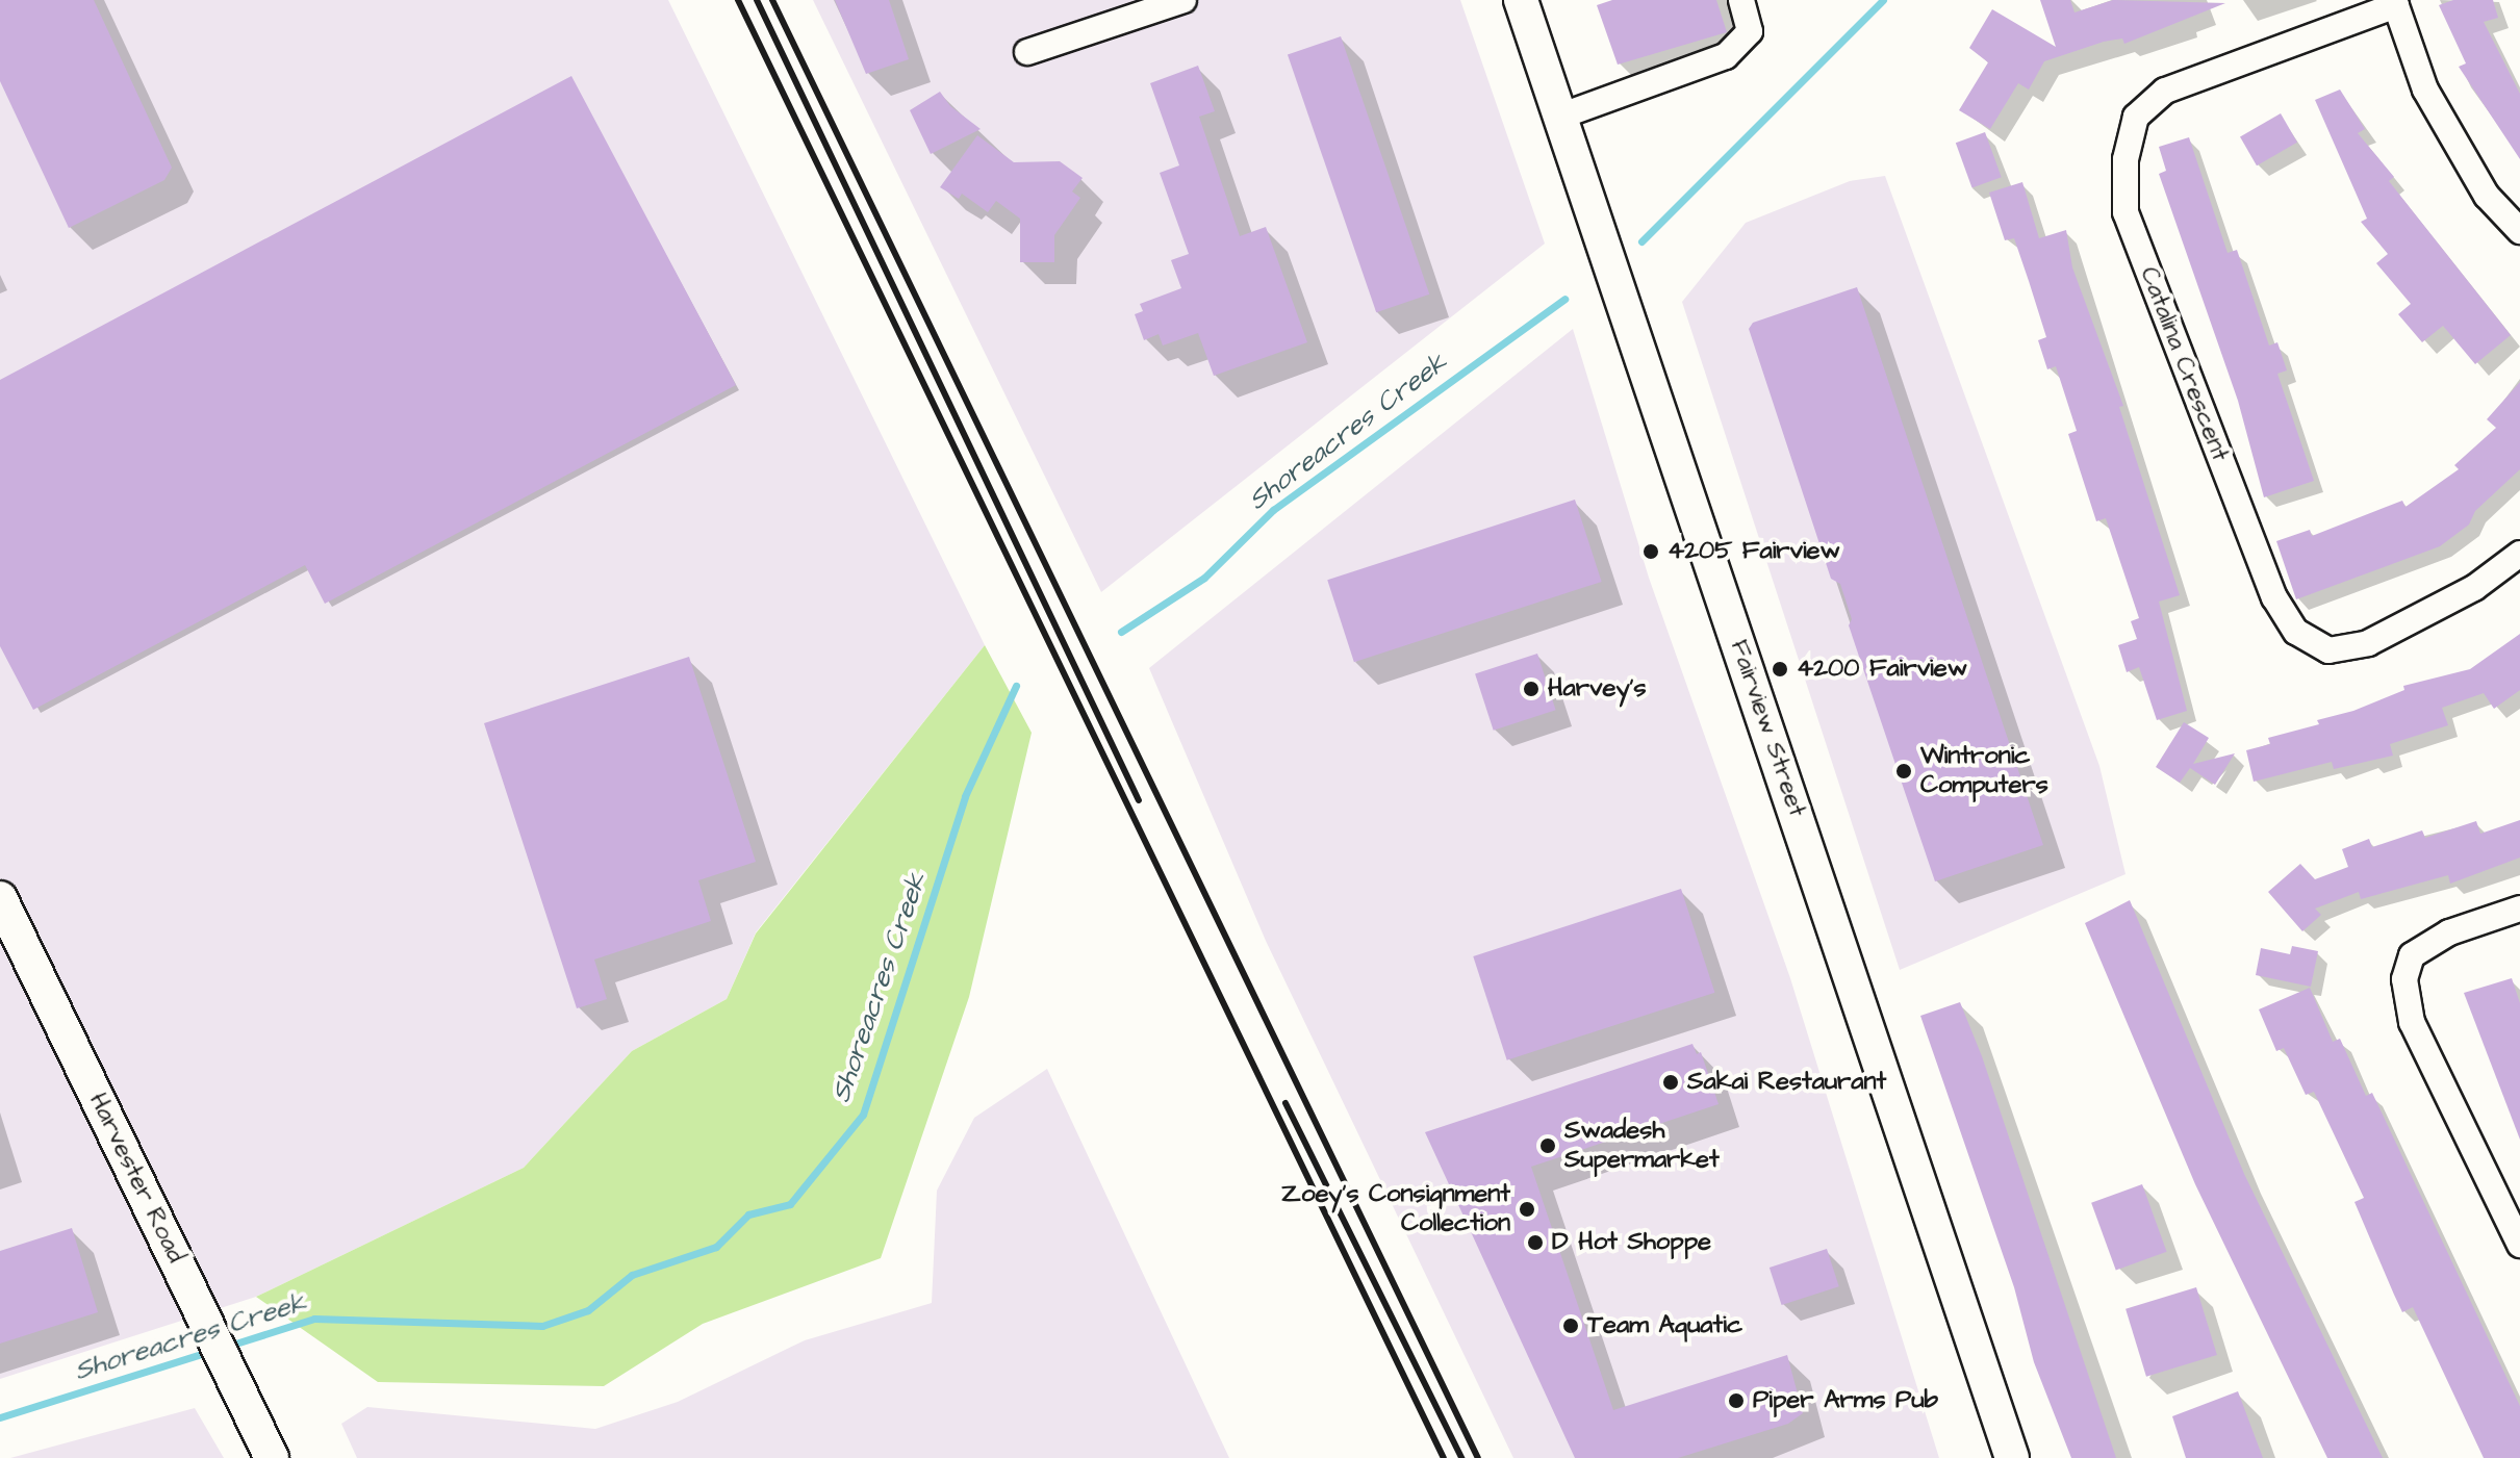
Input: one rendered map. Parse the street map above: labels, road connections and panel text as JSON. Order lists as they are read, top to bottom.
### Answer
{
  "streets": {
    "main road": ["Fairview Street", "Harvester Road"],
    "street": ["Catalina Crescent"]
  },
  "water": ["Shoreacres Creek"],
  "places": [
    "4205 Fairview",
    "4200 Fairview",
    "Harvey's",
    "Wintronic Computers",
    "Sakai Restaurant",
    "Swadesh Supermarket",
    "Zoey's Consignment Collection",
    "D Hot Shoppe",
    "Team Aquatic",
    "Piper Arms Pub"
  ]
}
